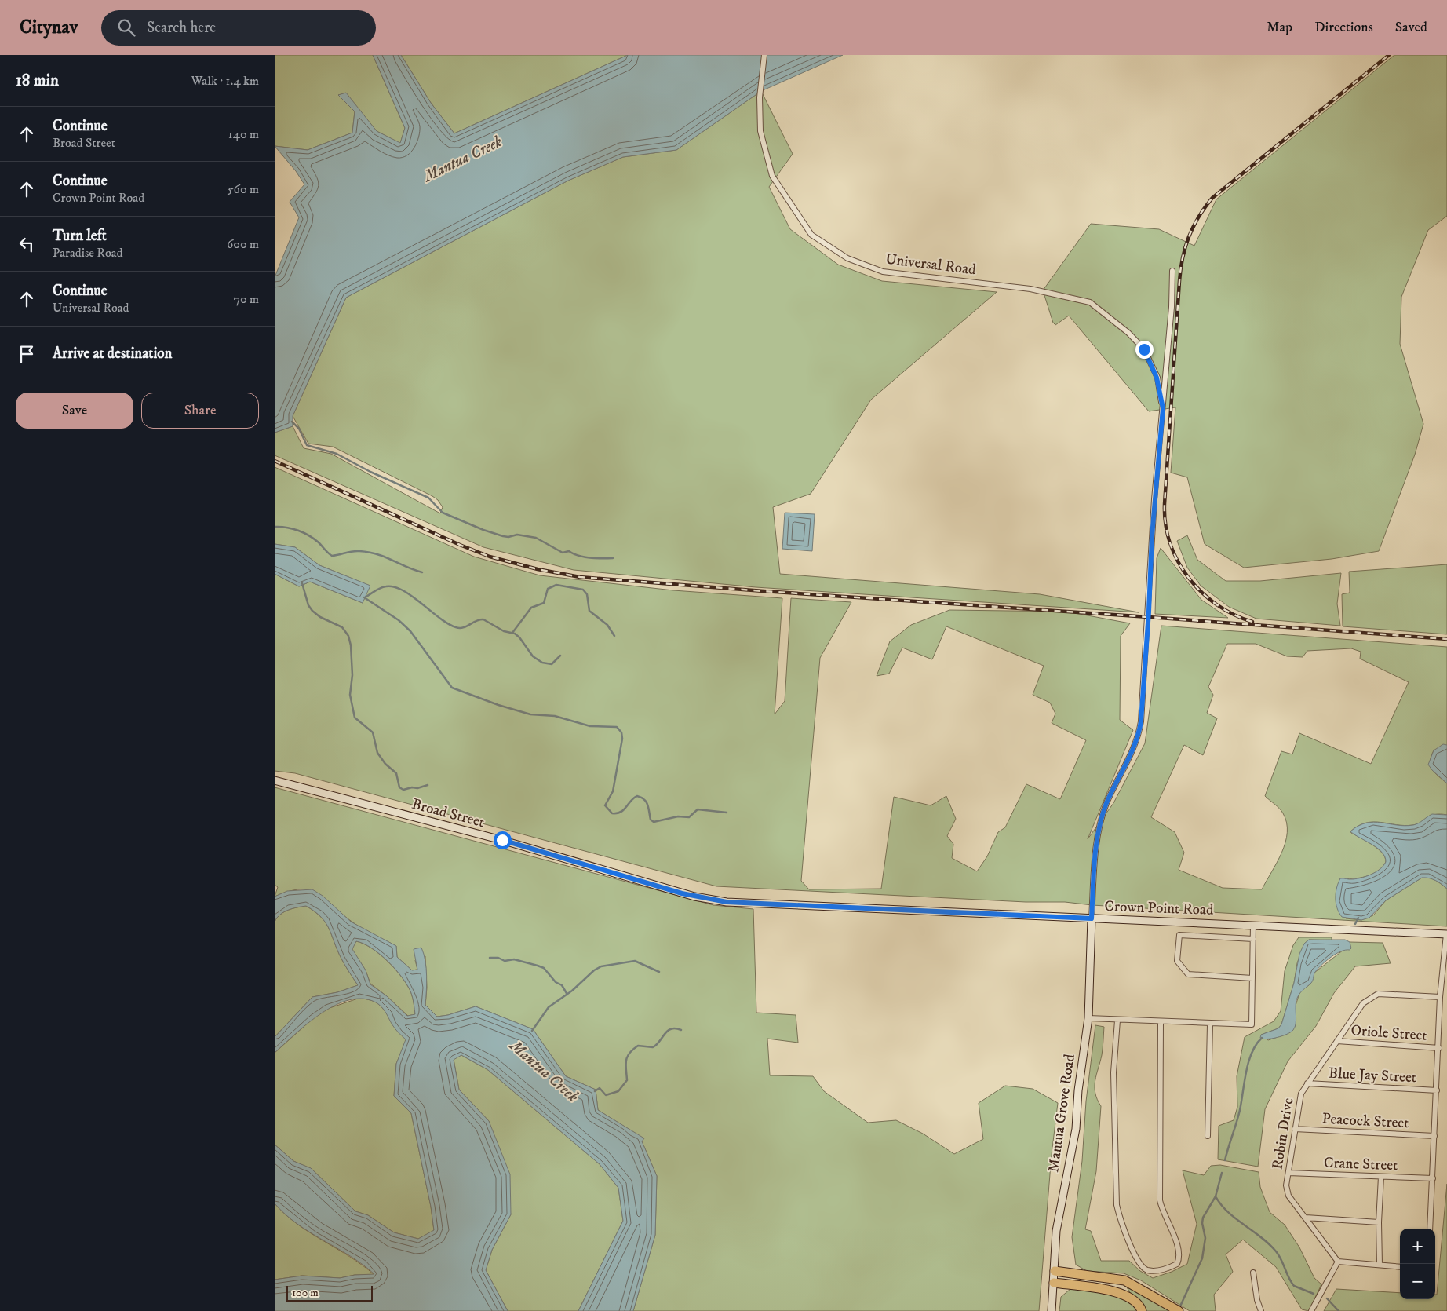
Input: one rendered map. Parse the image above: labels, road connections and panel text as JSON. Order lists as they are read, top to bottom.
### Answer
{
  "streets": {
    "main road": ["Broad Street", "Crown Point Road", "Mantua Grove Road"],
    "street": [
      "Universal Road",
      "Oriole Street",
      "Blue Jay Street",
      "Peacock Street",
      "Robin Drive",
      "Crane Street"
    ]
  },
  "crossings": [
    ["Broad Street", "Crown Point Road"],
    ["Crown Point Road", "Mantua Grove Road"],
    ["Oriole Street", "Robin Drive"],
    ["Blue Jay Street", "Robin Drive"],
    ["Peacock Street", "Robin Drive"],
    ["Robin Drive", "Crane Street"]
  ],
  "water": ["Mantua Creek"],
  "scale_bar": "100 m",
  "page": {
    "header": "Citynav",
    "search": "Search here",
    "nav": ["Map", "Directions", "Saved"],
    "heading": ["18 min", "Walk · 1.4 km"],
    "list": [
      ["Continue", "Broad Street", "140 m"],
      ["Continue", "Crown Point Road", "560 m"],
      ["Turn left", "Paradise Road", "600 m"],
      ["Continue", "Universal Road", "70 m"],
      "Arrive at destination"
    ],
    "buttons": ["Save", "Share"],
    "map_buttons": ["+", "−"],
    "scale": "100 m"
  }
}
